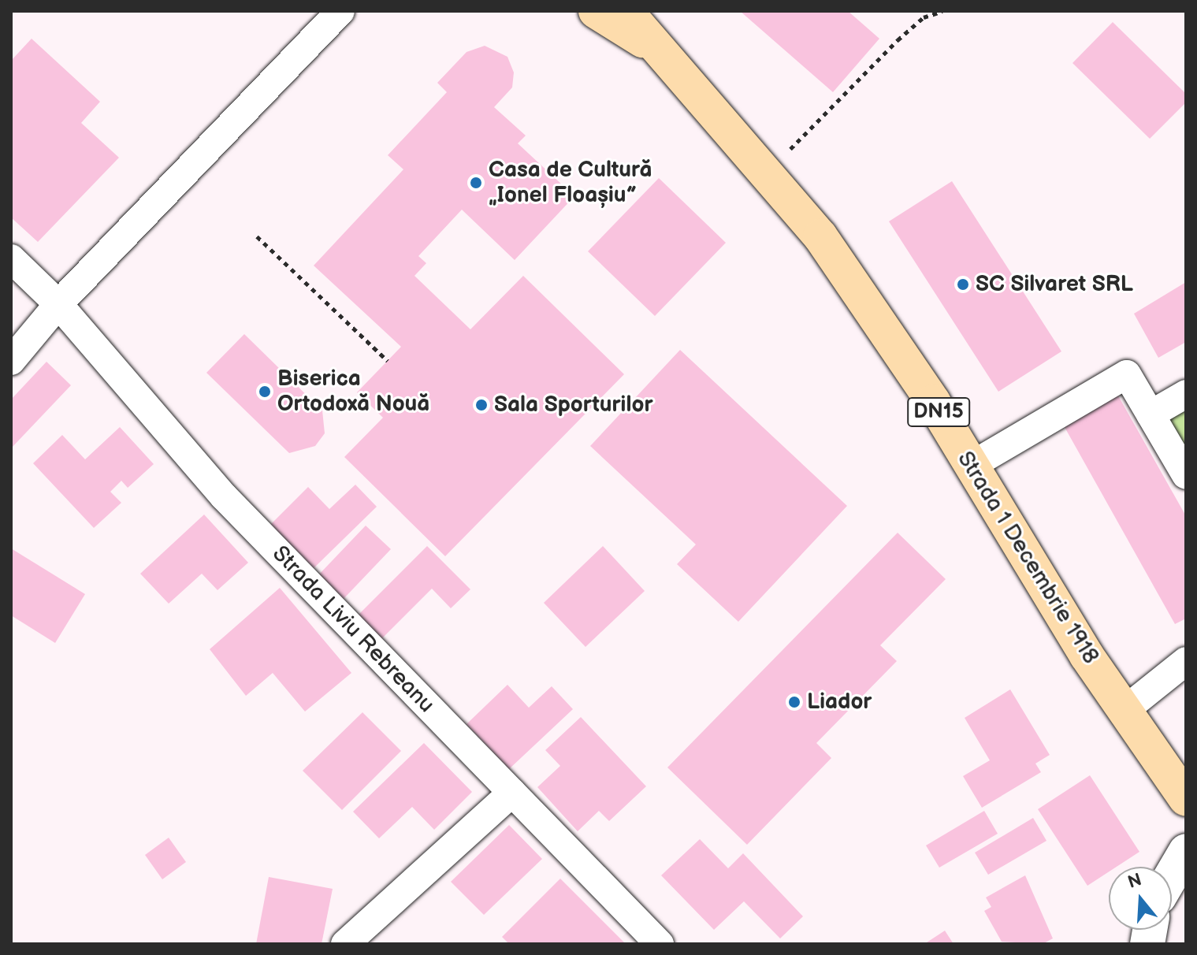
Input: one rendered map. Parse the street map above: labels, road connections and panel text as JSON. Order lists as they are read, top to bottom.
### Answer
{
  "streets": {
    "main road": ["DN15", "Strada 1 Decembrie 1918"],
    "street": ["Strada Liviu Rebreanu"]
  },
  "places": [
    "Casa de Cultură „Ionel Floașiu”",
    "SC Silvaret SRL",
    "Biserica Ortodoxă Nouă",
    "Sala Sporturilor",
    "Liador"
  ],
  "north": "top"
}
